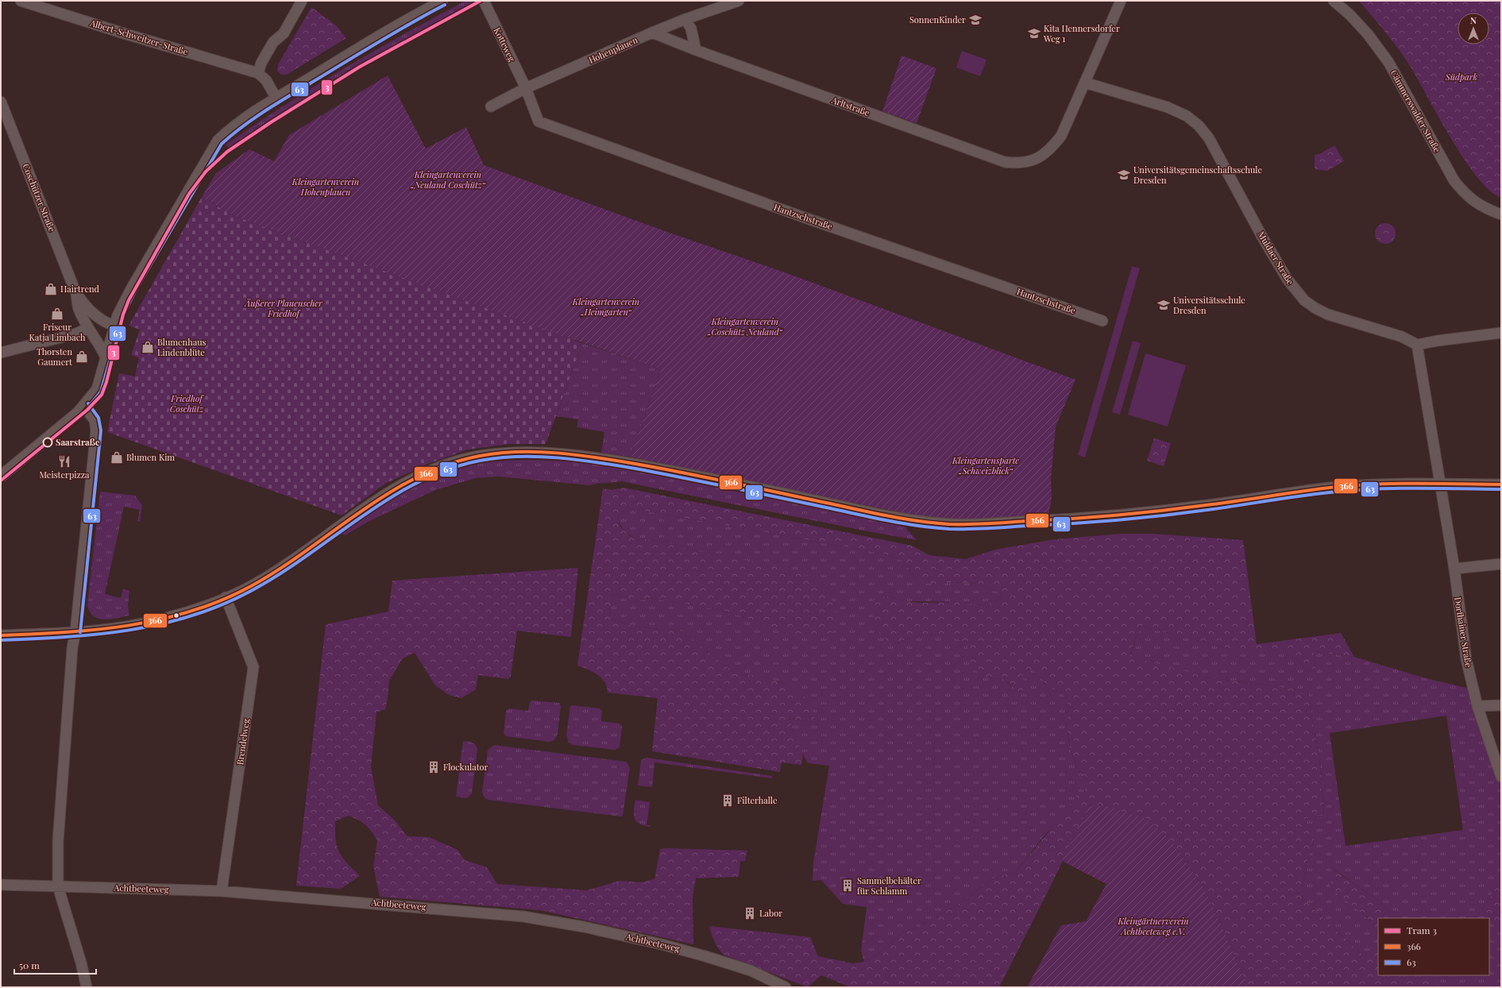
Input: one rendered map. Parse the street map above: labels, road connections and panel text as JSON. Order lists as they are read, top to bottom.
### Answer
{
  "streets": {
    "street": [
      "Albert-Schweitzer-Straße",
      "Kotteweg",
      "Hohenplauen",
      "Arltstraße",
      "Cämmerswalder Straße",
      "Coschützer Straße",
      "Hantzschstraße",
      "Muldaer Straße",
      "Dorfhainer Straße",
      "Brendelweg",
      "Achtbeeteweg"
    ]
  },
  "crossings": [
    ["Kotteweg", "Hohenplauen"],
    ["Kotteweg", "Hantzschstraße"],
    ["Hohenplauen", "Arltstraße"],
    ["Hohenplauen", "Hantzschstraße"],
    ["Arltstraße", "Muldaer Straße"],
    ["Brendelweg", "Achtbeeteweg"]
  ],
  "parks": [
    "Südpark",
    "Kleingartenverein „Neuland Coschütz“",
    "Kleingartenverein Hohenplauen",
    "Kleingartenverein „Heimgarten“",
    "Äußerer Plauenscher Friedhof",
    "Kleingartenverein „Coschütz Neuland“",
    "Friedhof Coschütz",
    "Kleingartensparte „Schweizblick“",
    "Kleingärtnerverein Achtbeeteweg e.V."
  ],
  "places": {
    "school or university": [
      "SonnenKinder",
      "Kita Hennersdorfer Weg 1",
      "Universitätsgemeinschaftsschule Dresden",
      "Universitätsschule Dresden"
    ],
    "shop": [
      "Hairtrend",
      "Friseur Katja Limbach",
      "Blumenhaus Lindenblüte",
      "Thorsten Gaumert",
      "Blumen Kim"
    ],
    "other": ["Saarstraße"],
    "restaurant": ["Meisterpizza"],
    "building": [
      "Flockulator",
      "Filterhalle",
      "Sammelbehälter für Schlamm",
      "Labor"
    ]
  },
  "lines": ["tram line 3", "transit line 63", "transit line 366"],
  "legend": ["Tram 3", "366", "63"],
  "scale_bar": "50 m",
  "north": "top"
}
